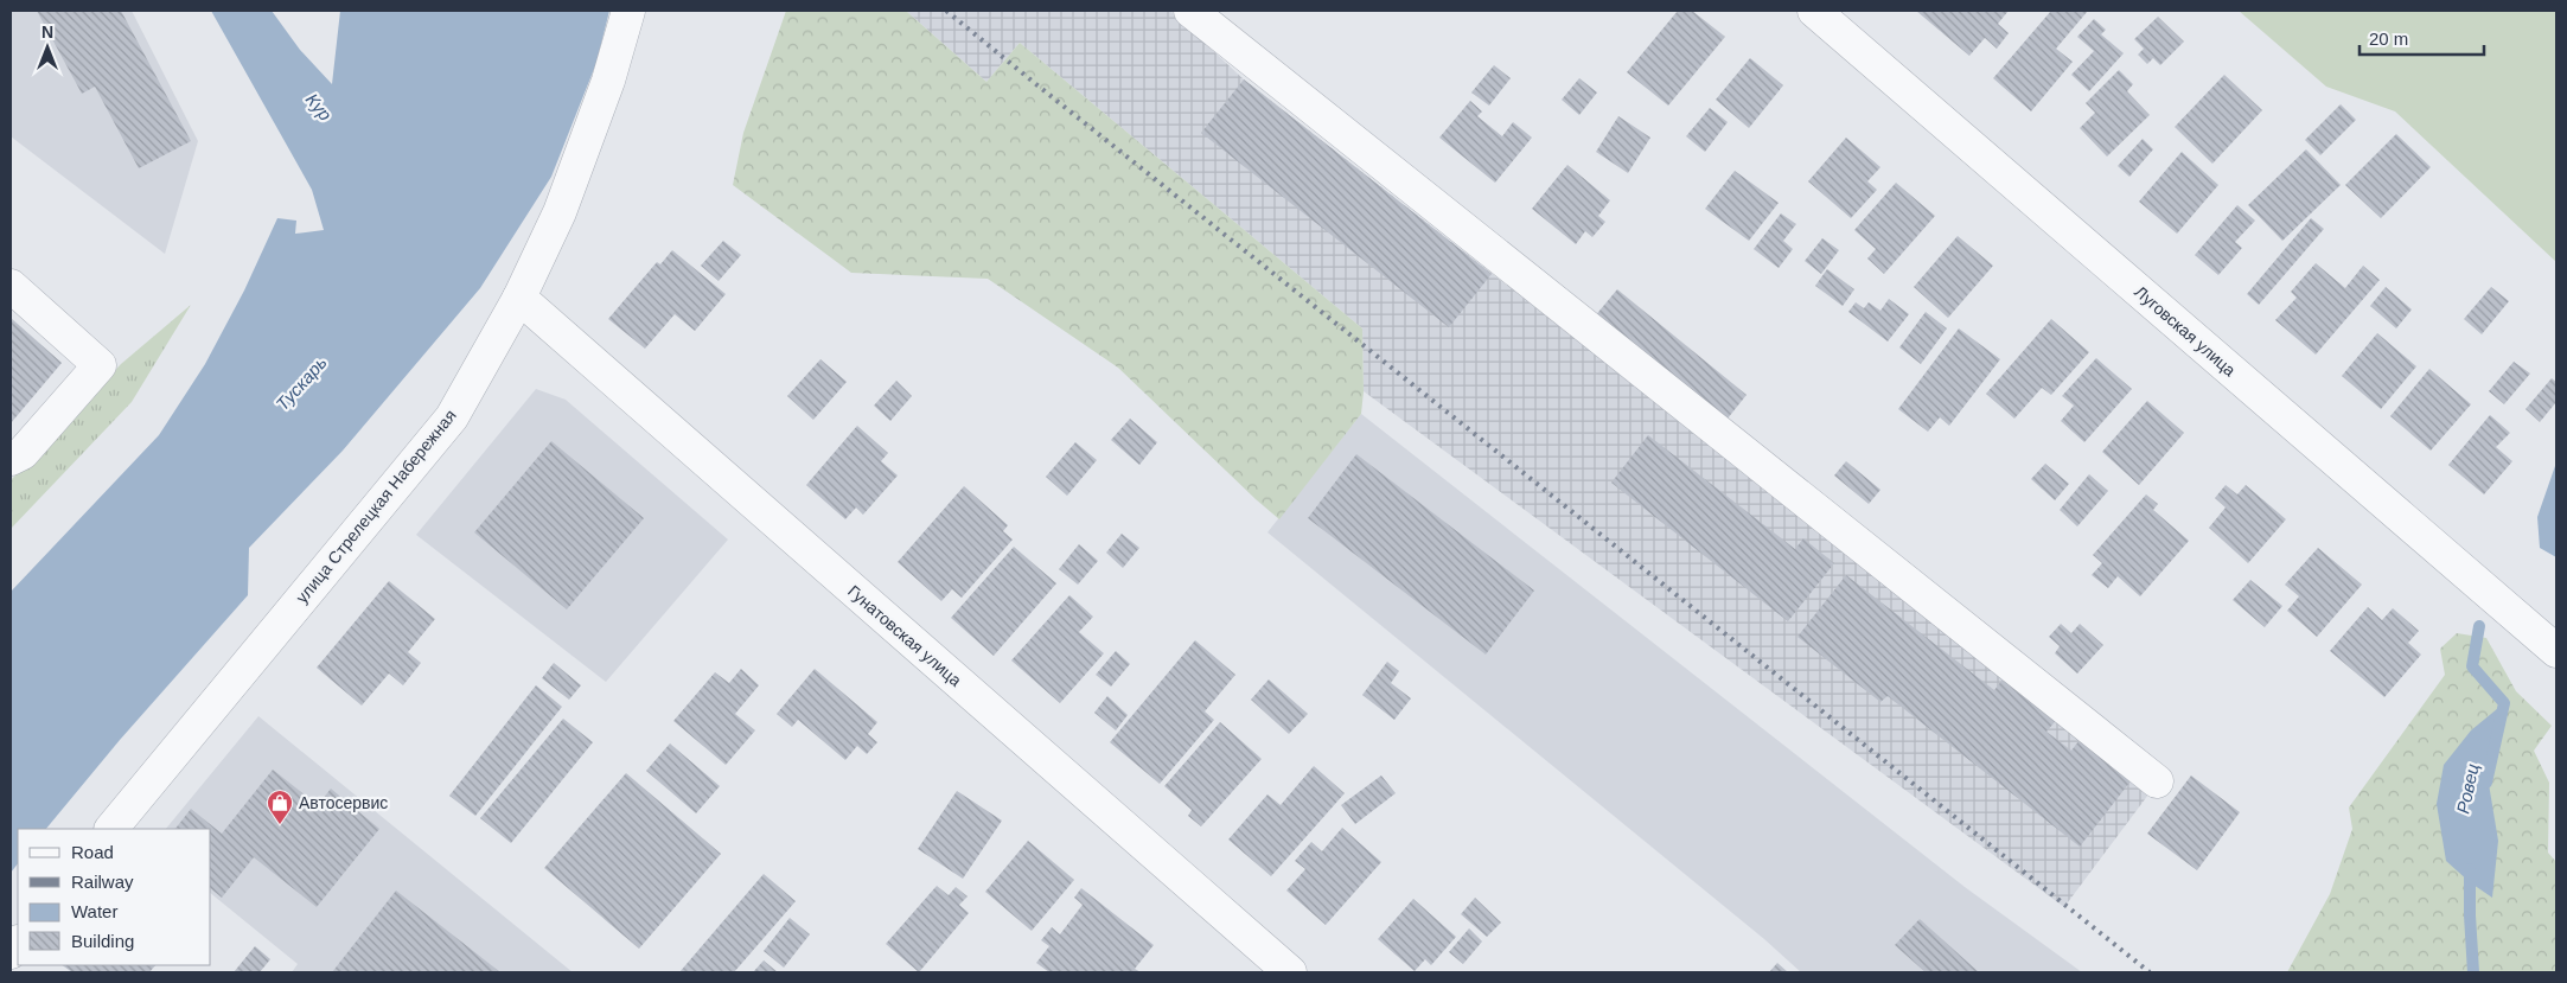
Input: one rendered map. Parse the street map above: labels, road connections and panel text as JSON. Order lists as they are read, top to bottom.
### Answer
{
  "streets": {
    "street": ["Луговская улица", "улица Стрелецкая Набережная", "Гунатовская улица"]
  },
  "crossings": [
    ["улица Стрелецкая Набережная", "Гунатовская улица"]
  ],
  "water": ["Кур", "Тускарь", "Ровец"],
  "places": {
    "shop": ["Автосервис"]
  },
  "legend": [
    "Road",
    "Railway",
    "Water",
    "Building"
  ],
  "scale_bar": "20 m",
  "north": "top"
}
